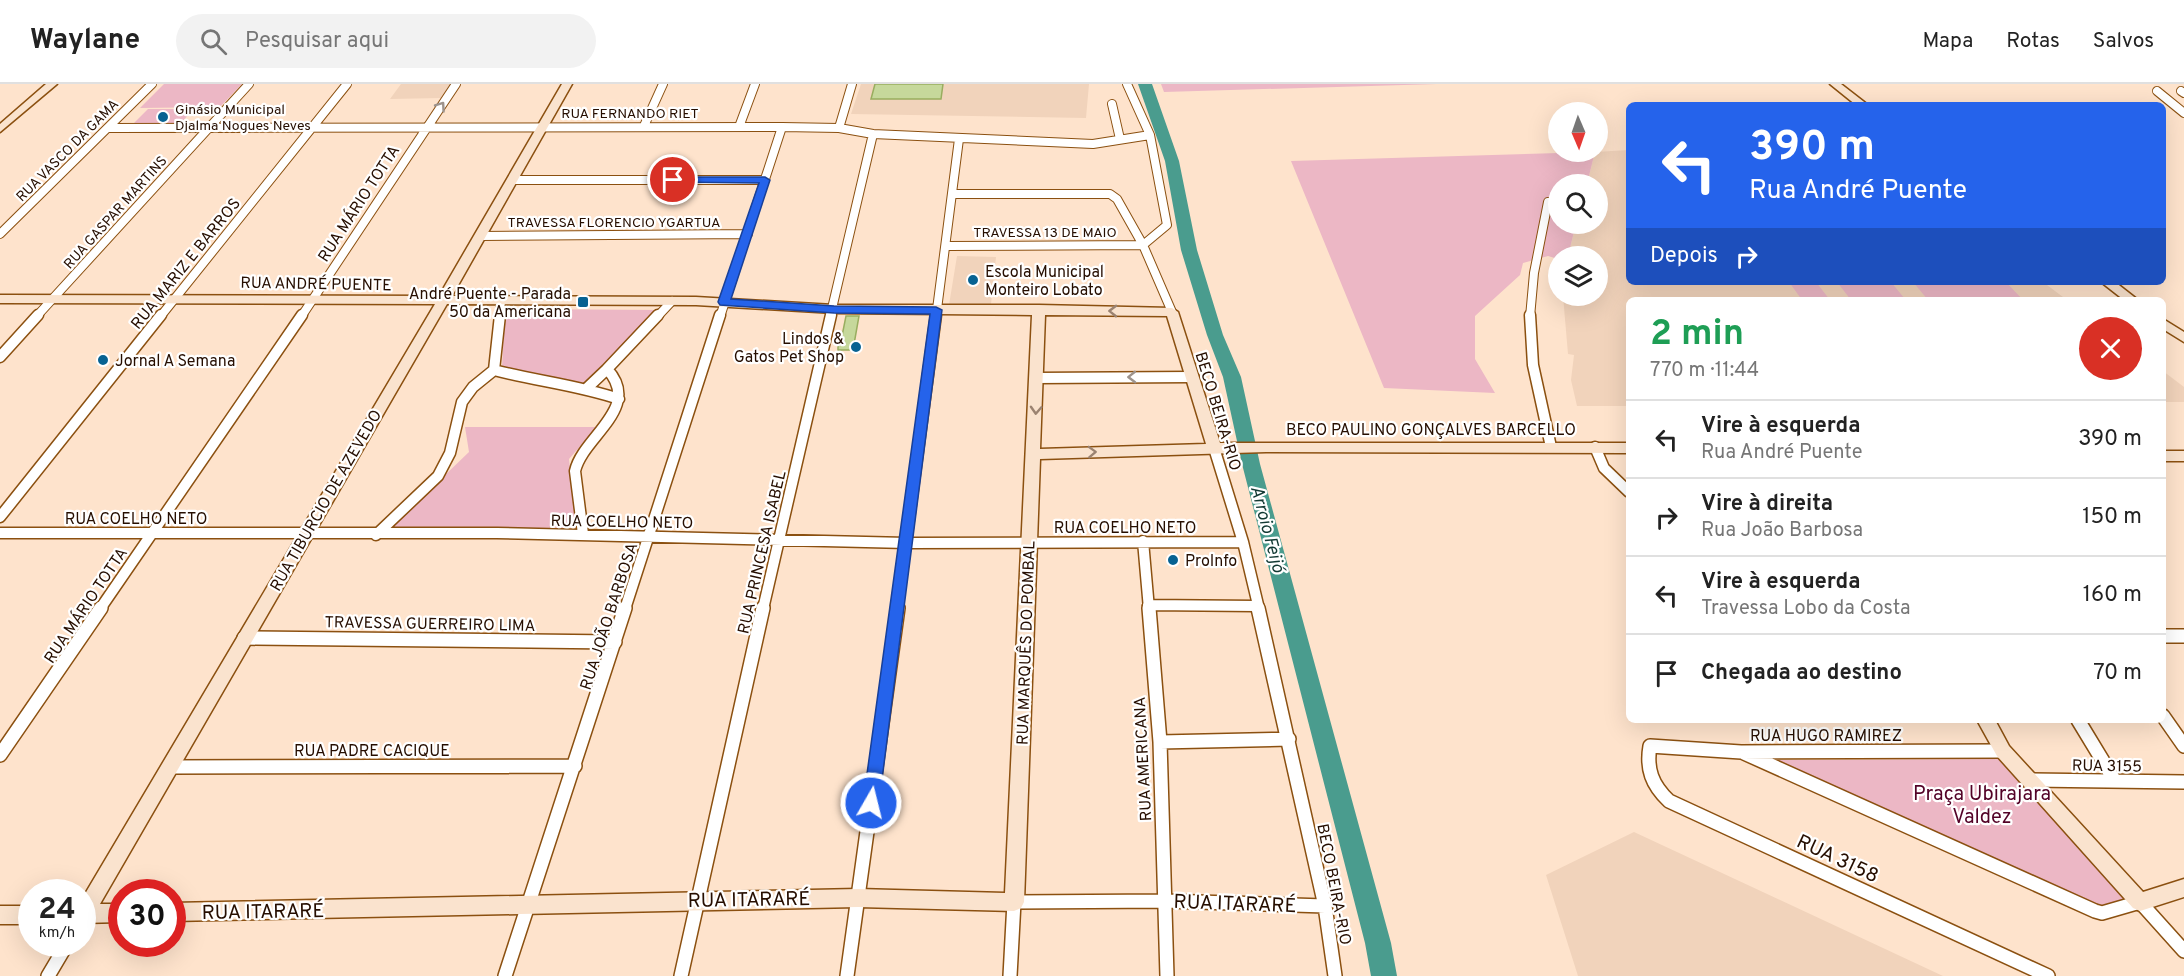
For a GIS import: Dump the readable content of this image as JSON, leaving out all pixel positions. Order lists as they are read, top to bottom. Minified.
{"streets":{"main road":["RUA ANDRÉ PUENTE","BECO BEIRA-RIO","BECO PAULINO GONÇALVES BARCELLO","RUA TIBURCIO DE AZEVEDO","RUA MARQUÊS DO POMBAL","RUA ITARARÉ"],"street":["RUA FERNANDO RIET","RUA VASCO DA GAMA","RUA MÁRIO TOTTA","RUA GASPAR MARTINS","TRAVESSA FLORENCIO YGARTUA","TRAVESSA 13 DE MAIO","RUA MARIZ E BARROS","RUA COELHO NETO","RUA PRINCESA ISABEL","RUA JOÃO BARBOSA","TRAVESSA GUERREIRO LIMA","RUA HUGO RAMIREZ","RUA PADRE CACIQUE","RUA AMERICANA","RUA 3155","RUA 3158"]},"crossings":[["RUA FERNANDO RIET","RUA VASCO DA GAMA"],["RUA FERNANDO RIET","RUA MÁRIO TOTTA"],["RUA FERNANDO RIET","RUA GASPAR MARTINS"],["RUA FERNANDO RIET","RUA MARIZ E BARROS"],["RUA FERNANDO RIET","RUA TIBURCIO DE AZEVEDO"],["RUA FERNANDO RIET","RUA PRINCESA ISABEL"],["RUA FERNANDO RIET","RUA JOÃO BARBOSA"],["RUA MÁRIO TOTTA","RUA ANDRÉ PUENTE"],["RUA MÁRIO TOTTA","RUA COELHO NETO"],["RUA GASPAR MARTINS","RUA ANDRÉ PUENTE"],["TRAVESSA FLORENCIO YGARTUA","RUA TIBURCIO DE AZEVEDO"],["TRAVESSA FLORENCIO YGARTUA","RUA JOÃO BARBOSA"],["TRAVESSA 13 DE MAIO","BECO BEIRA-RIO"],["RUA MARIZ E BARROS","RUA ANDRÉ PUENTE"],["RUA ANDRÉ PUENTE","BECO BEIRA-RIO"],["RUA ANDRÉ PUENTE","RUA TIBURCIO DE AZEVEDO"],["RUA ANDRÉ PUENTE","RUA PRINCESA ISABEL"],["RUA ANDRÉ PUENTE","RUA JOÃO BARBOSA"],["RUA ANDRÉ PUENTE","RUA MARQUÊS DO POMBAL"],["BECO BEIRA-RIO","BECO PAULINO GONÇALVES BARCELLO"],["BECO BEIRA-RIO","RUA COELHO NETO"],["BECO BEIRA-RIO","RUA ITARARÉ"],["BECO PAULINO GONÇALVES BARCELLO","RUA MARQUÊS DO POMBAL"],["RUA TIBURCIO DE AZEVEDO","RUA COELHO NETO"],["RUA TIBURCIO DE AZEVEDO","TRAVESSA GUERREIRO LIMA"],["RUA TIBURCIO DE AZEVEDO","RUA PADRE CACIQUE"],["RUA COELHO NETO","RUA PRINCESA ISABEL"],["RUA COELHO NETO","RUA JOÃO BARBOSA"],["RUA COELHO NETO","RUA MARQUÊS DO POMBAL"],["RUA COELHO NETO","RUA AMERICANA"],["RUA PRINCESA ISABEL","RUA ITARARÉ"],["RUA JOÃO BARBOSA","TRAVESSA GUERREIRO LIMA"],["RUA JOÃO BARBOSA","RUA PADRE CACIQUE"],["RUA JOÃO BARBOSA","RUA ITARARÉ"],["RUA MARQUÊS DO POMBAL","RUA ITARARÉ"],["RUA HUGO RAMIREZ","RUA 3158"],["RUA AMERICANA","RUA ITARARÉ"]],"water":["Arroio Feijó"],"parks":["Praça Ubirajara Valdez"],"places":{"other":["Ginásio Municipal Djalma Nogues Neves","Escola Municipal Monteiro Lobato","Lindos & Gatos Pet Shop","Jornal A Semana","ProInfo"],"transit":["André Puente - Parada 50 da Americana"]},"north":"bottom","page":{"header":"Waylane","search":"Pesquisar aqui","nav":["Mapa","Rotas","Salvos"],"turn":["390 m","Rua André Puente"],"then":"Depois","heading":["2 min","770 m · 11:44"],"list":[{"name":"Vire à esquerda","note":"Rua André Puente","value":"390 m"},{"name":"Vire à direita","note":"Rua João Barbosa","value":"150 m"},{"name":"Vire à esquerda","note":"Travessa Lobo da Costa","value":"160 m"},{"name":"Chegada ao destino","value":"70 m"}],"speed":"24 km/h","limit":"30"}}
